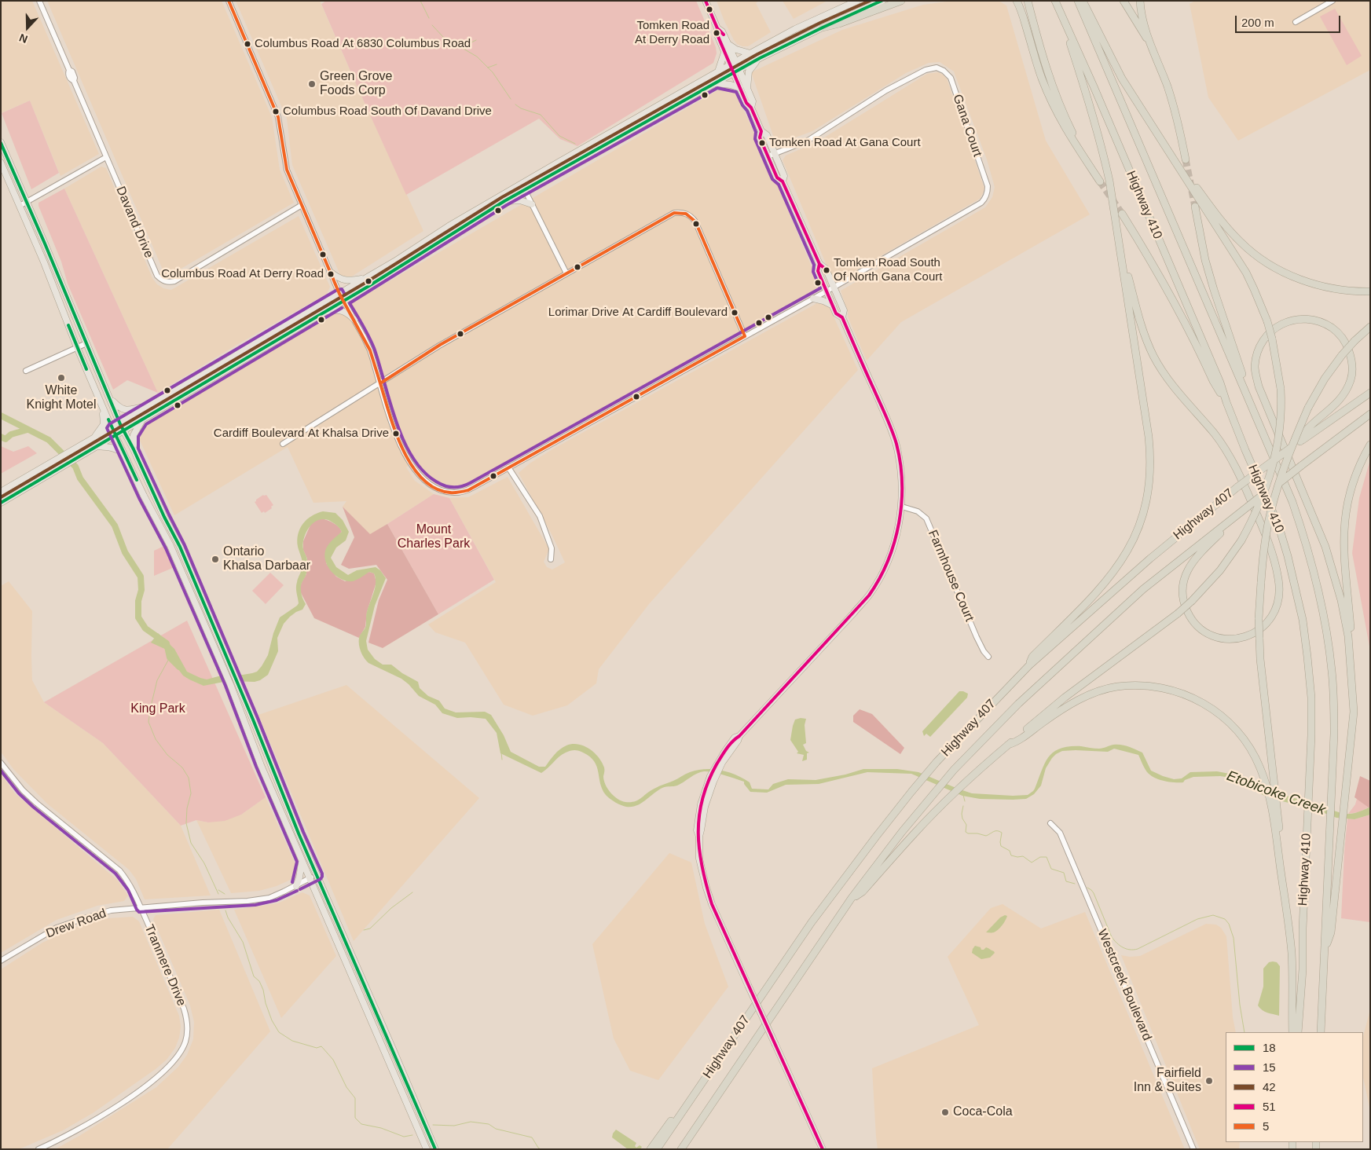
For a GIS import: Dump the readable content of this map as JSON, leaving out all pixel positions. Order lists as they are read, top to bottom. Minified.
{"streets":{"highway":["Highway 410","Highway 407"],"street":["Gana Court","Davand Drive","Farmhouse Court","Drew Road","Tranmere Drive","Westcreek Boulevard"]},"crossings":[["Gana Court","Davand Drive"],["Drew Road","Tranmere Drive"]],"water":["Etobicoke Creek"],"parks":["Mount Charles Park","King Park"],"places":["Tomken Road At Derry Road","Columbus Road At 6830 Columbus Road","Green Grove Foods Corp","Columbus Road South Of Davand Drive","Tomken Road At Gana Court","Tomken Road South Of North Gana Court","Columbus Road At Derry Road","Lorimar Drive At Cardiff Boulevard","White Knight Motel","Cardiff Boulevard At Khalsa Drive","Ontario Khalsa Darbaar","Fairfield Inn & Suites","Coca-Cola"],"lines":["transit line 18","transit line 42","transit line 51","transit line 5","transit line 15"],"legend":["18","15","42","51","5"],"scale_bar":"200 m","north":"bottom"}
